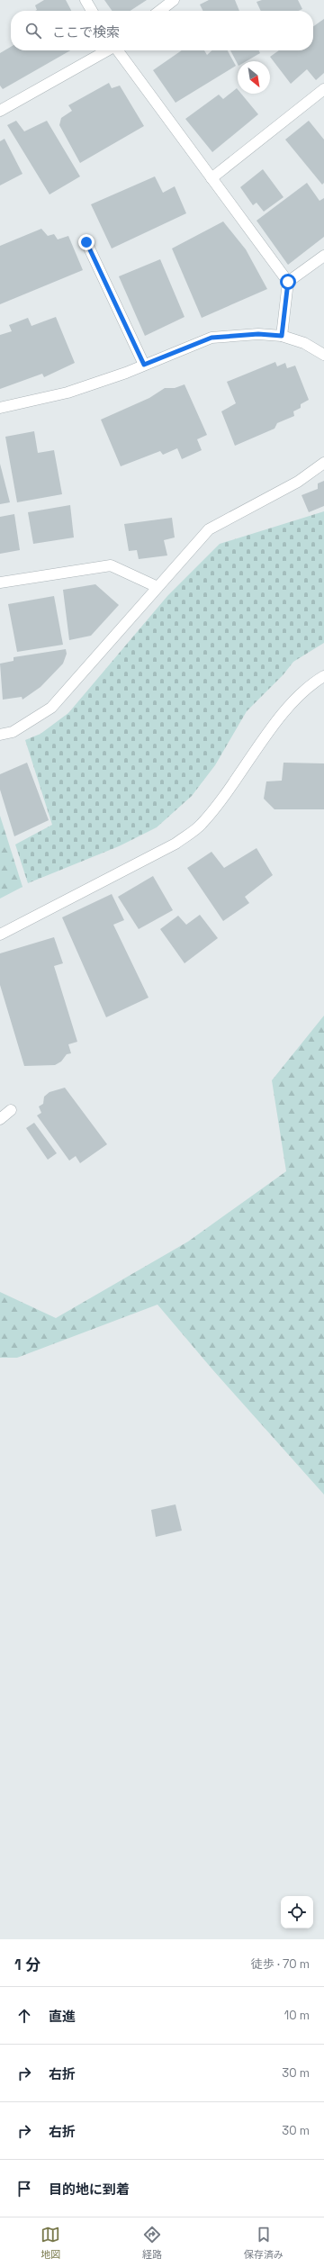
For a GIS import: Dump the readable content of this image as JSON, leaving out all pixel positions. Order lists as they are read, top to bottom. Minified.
{"north":"bottom right","page":{"search":"ここで検索","heading":["1 分","徒歩 · 70 m"],"list":[["直進","10 m"],["右折","30 m"],["右折","30 m"],"目的地に到着"],"nav":["地図","経路","保存済み"]}}
